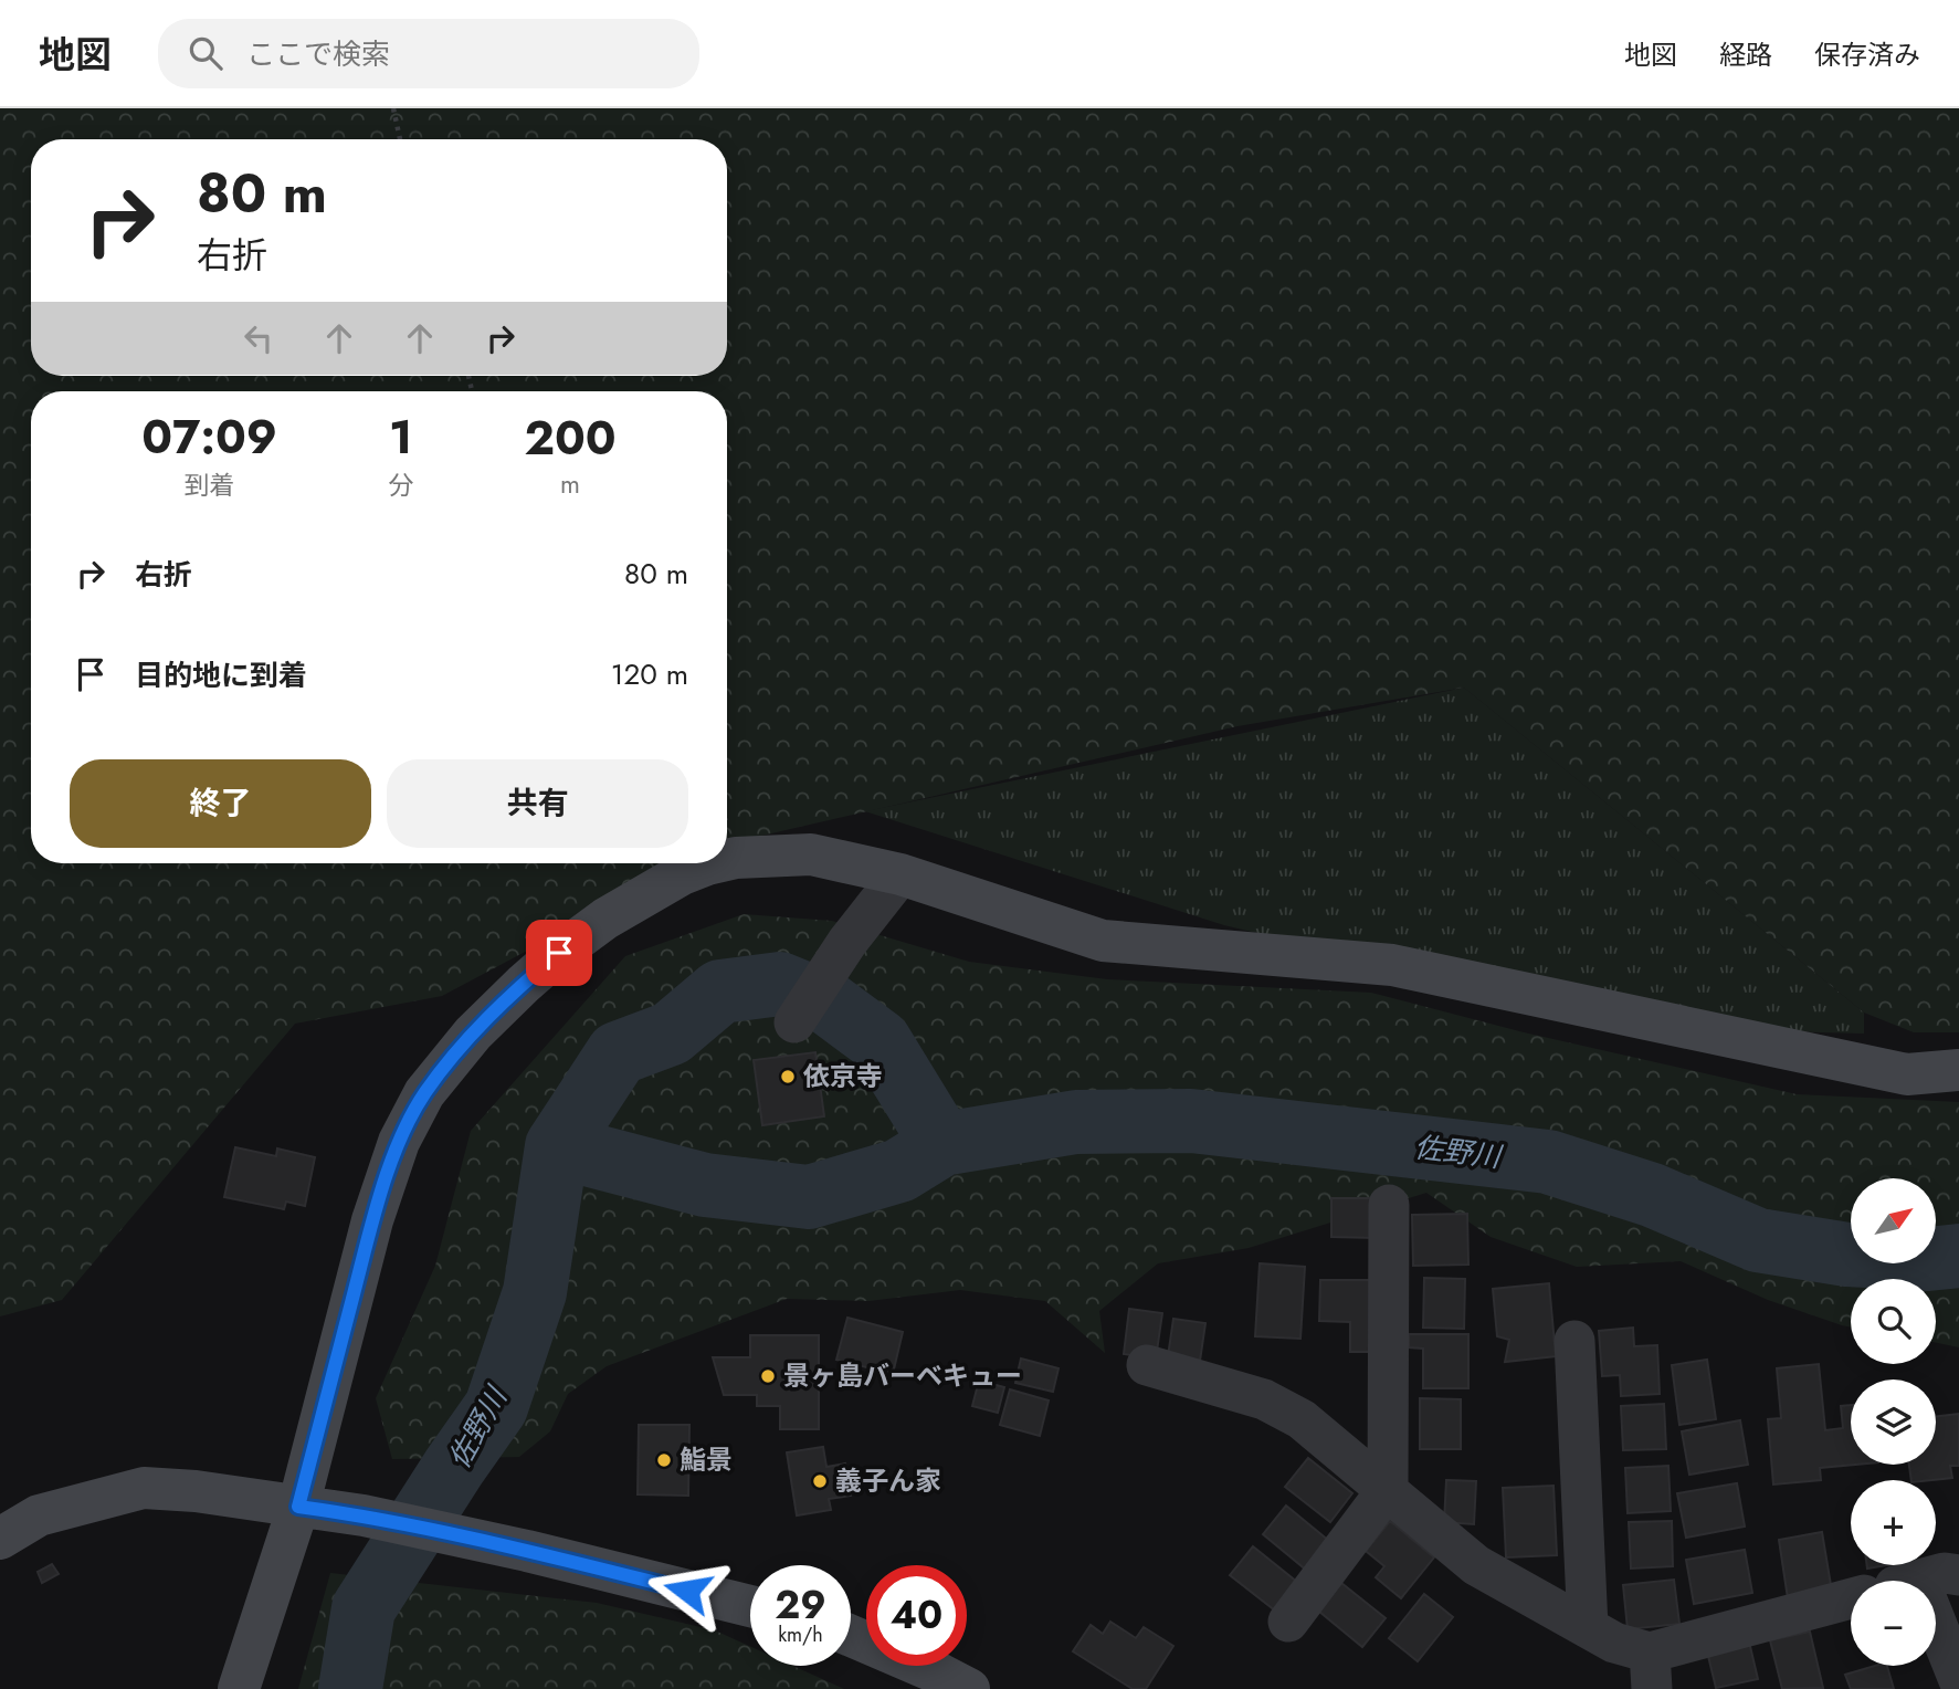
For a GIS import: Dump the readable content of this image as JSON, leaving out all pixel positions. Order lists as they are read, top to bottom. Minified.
{"water":["佐野川"],"places":["依京寺","景ヶ島バーベキュー","鮨景","義子ん家"],"north":"top right","page":{"header":"地図","search":"ここで検索","nav":["地図","経路","保存済み"],"turn":["80 m","右折"],"eta":["07:09","到着","1","分","200","m"],"list":[{"name":"右折","value":"80 m"},{"name":"目的地に到着","value":"120 m"}],"buttons":["終了","共有"],"map_buttons":["+","−"],"speed":"29 km/h","limit":"40"}}
